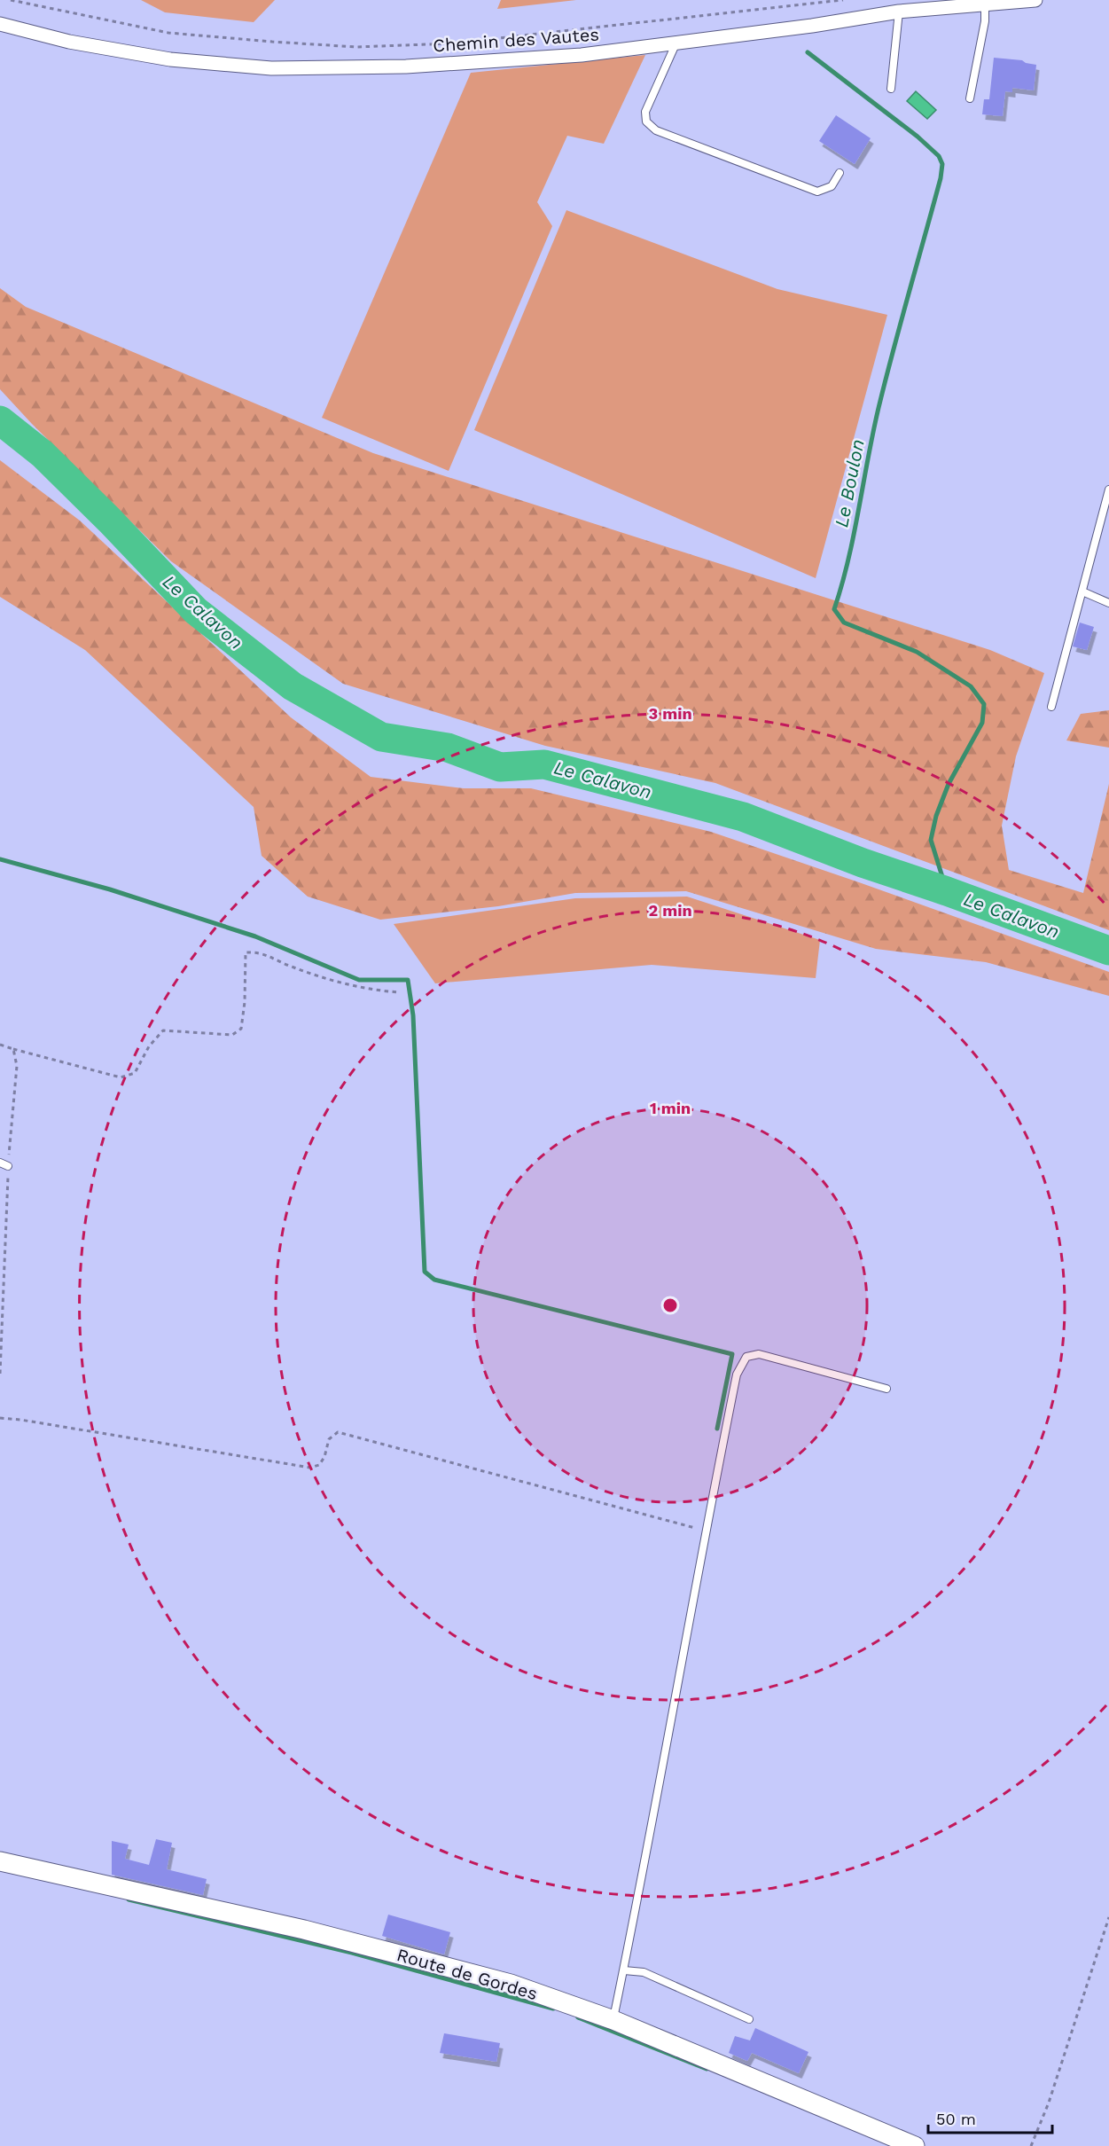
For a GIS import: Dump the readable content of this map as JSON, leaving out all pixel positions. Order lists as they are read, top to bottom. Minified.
{"streets":{"street":["Chemin des Vautes","Route de Gordes"]},"water":["Le Boulon","Le Calavon"],"scale_bar":"50 m","rings":["3 min","2 min","1 min"]}
